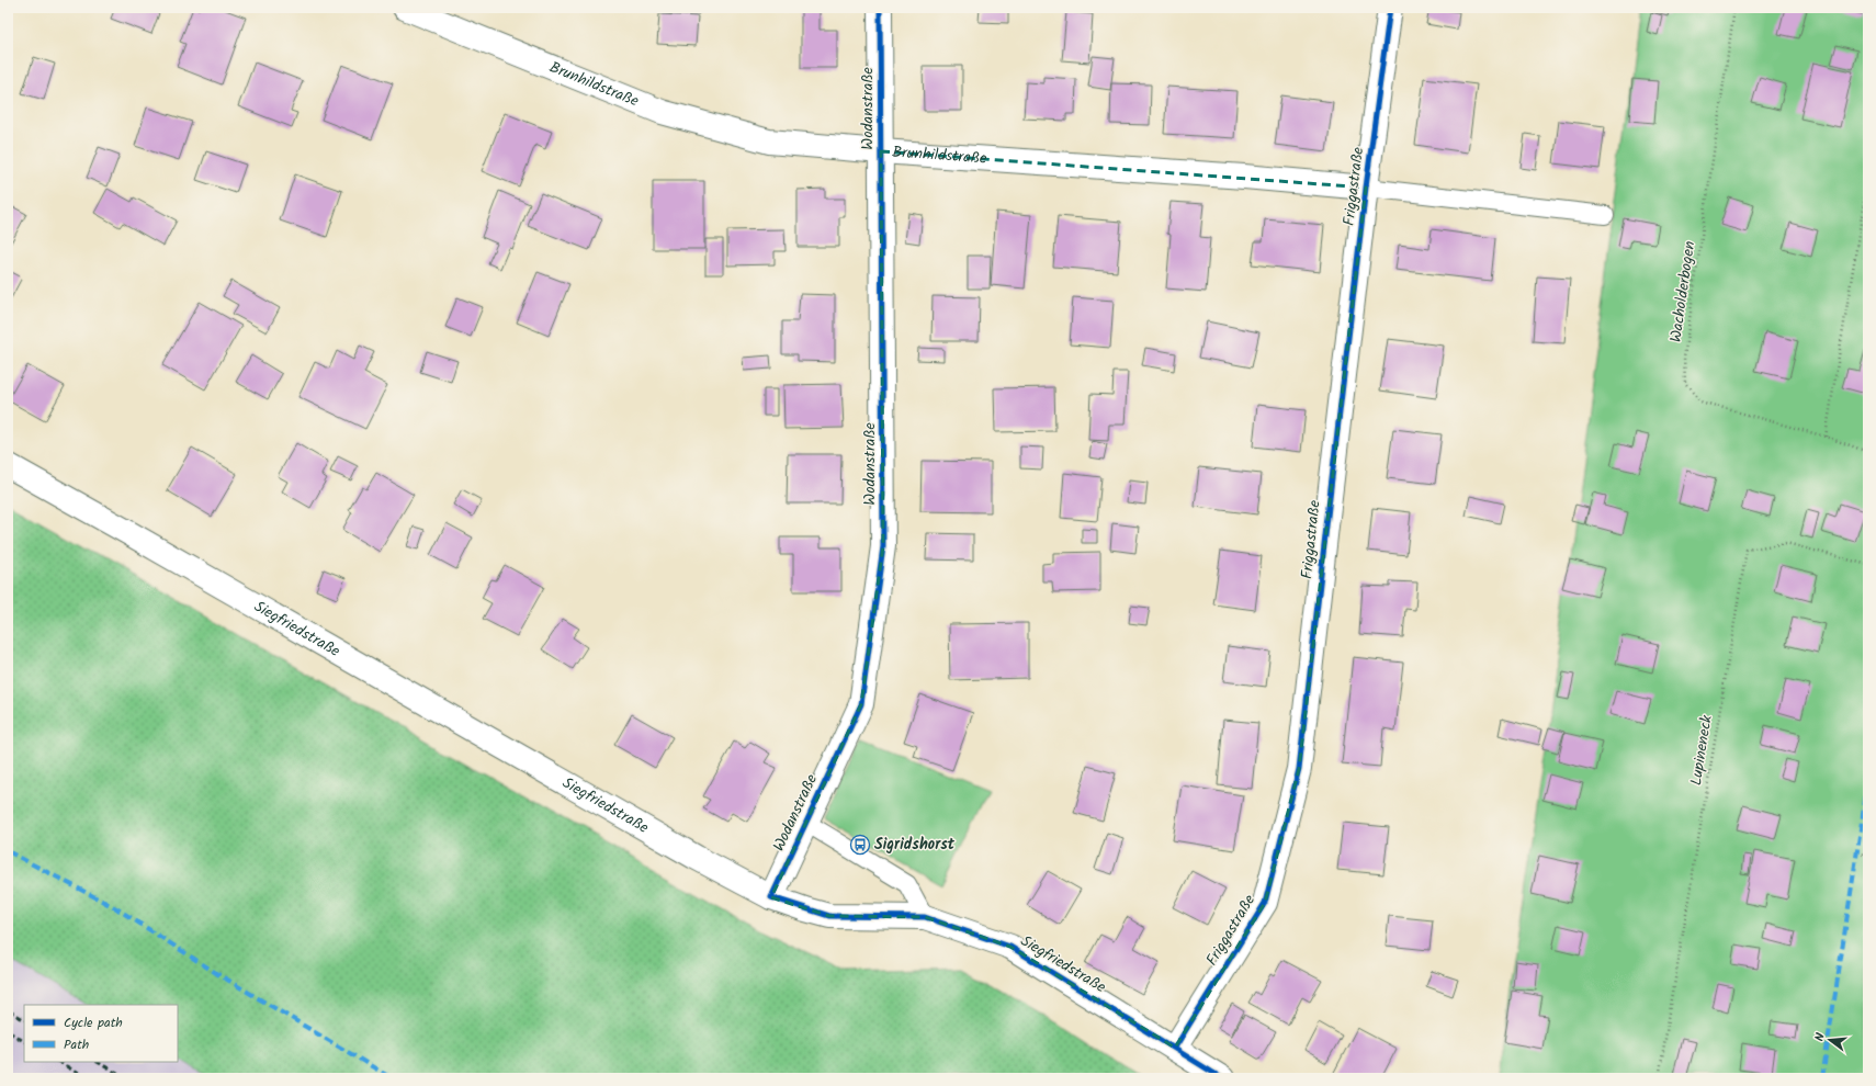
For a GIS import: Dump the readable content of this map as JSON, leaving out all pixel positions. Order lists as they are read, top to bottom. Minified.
{"streets":{"street":["Brunhildstraße","Wodanstraße","Friggastraße","Siegfriedstraße"],"path":["Wacholderbogen","Lupineneck"]},"crossings":[["Brunhildstraße","Wodanstraße"],["Brunhildstraße","Friggastraße"],["Wodanstraße","Siegfriedstraße"],["Friggastraße","Siegfriedstraße"]],"places":{"bus stop":["Sigridshorst"]},"legend":["Cycle path","Path"],"north":"left"}
